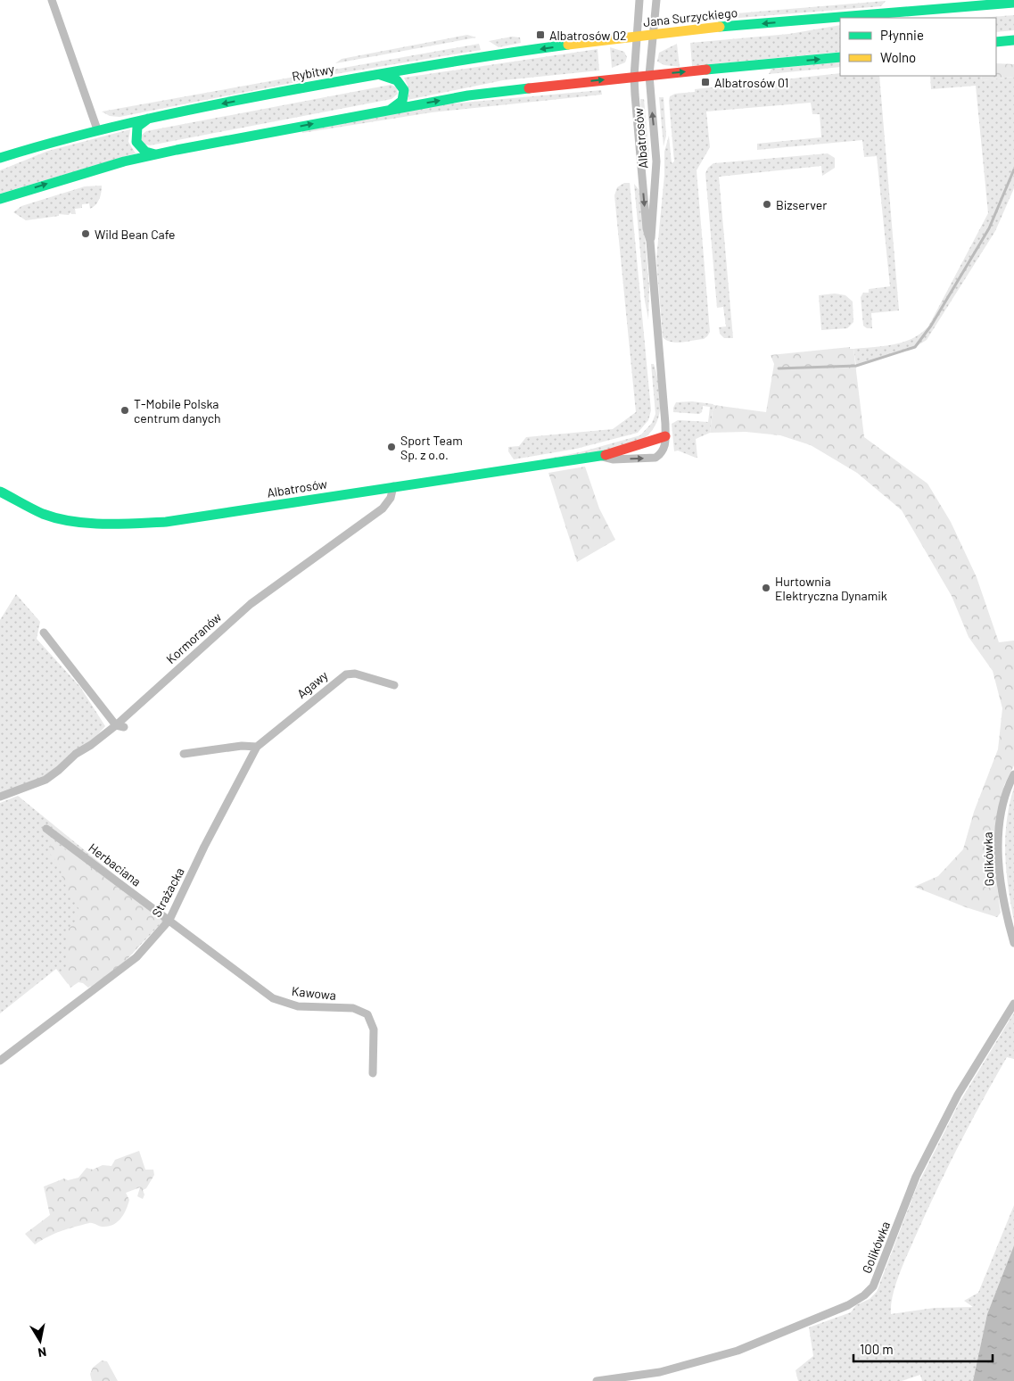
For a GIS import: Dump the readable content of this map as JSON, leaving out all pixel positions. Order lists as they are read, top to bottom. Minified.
{"streets":{"main road":["Jana Surzyckiego","Rybitwy","Albatrosów"],"street":["Kormoranów","Agawy","Golikówka","Herbaciana","Strażacka","Kawowa"]},"crossings":[["Jana Surzyckiego","Rybitwy"],["Jana Surzyckiego","Albatrosów"],["Rybitwy","Albatrosów"],["Albatrosów","Kormoranów"],["Agawy","Strażacka"],["Herbaciana","Strażacka"],["Herbaciana","Kawowa"],["Strażacka","Kawowa"]],"places":{"transit":["Albatrosów 02","Albatrosów 01"],"other":["Bizserver","Wild Bean Cafe","T‑Mobile Polska centrum danych","Sport Team Sp. z o.o.","Hurtownia Elektryczna Dynamik"]},"legend":["Płynnie","Wolno"],"scale_bar":"100 m","north":"bottom"}
